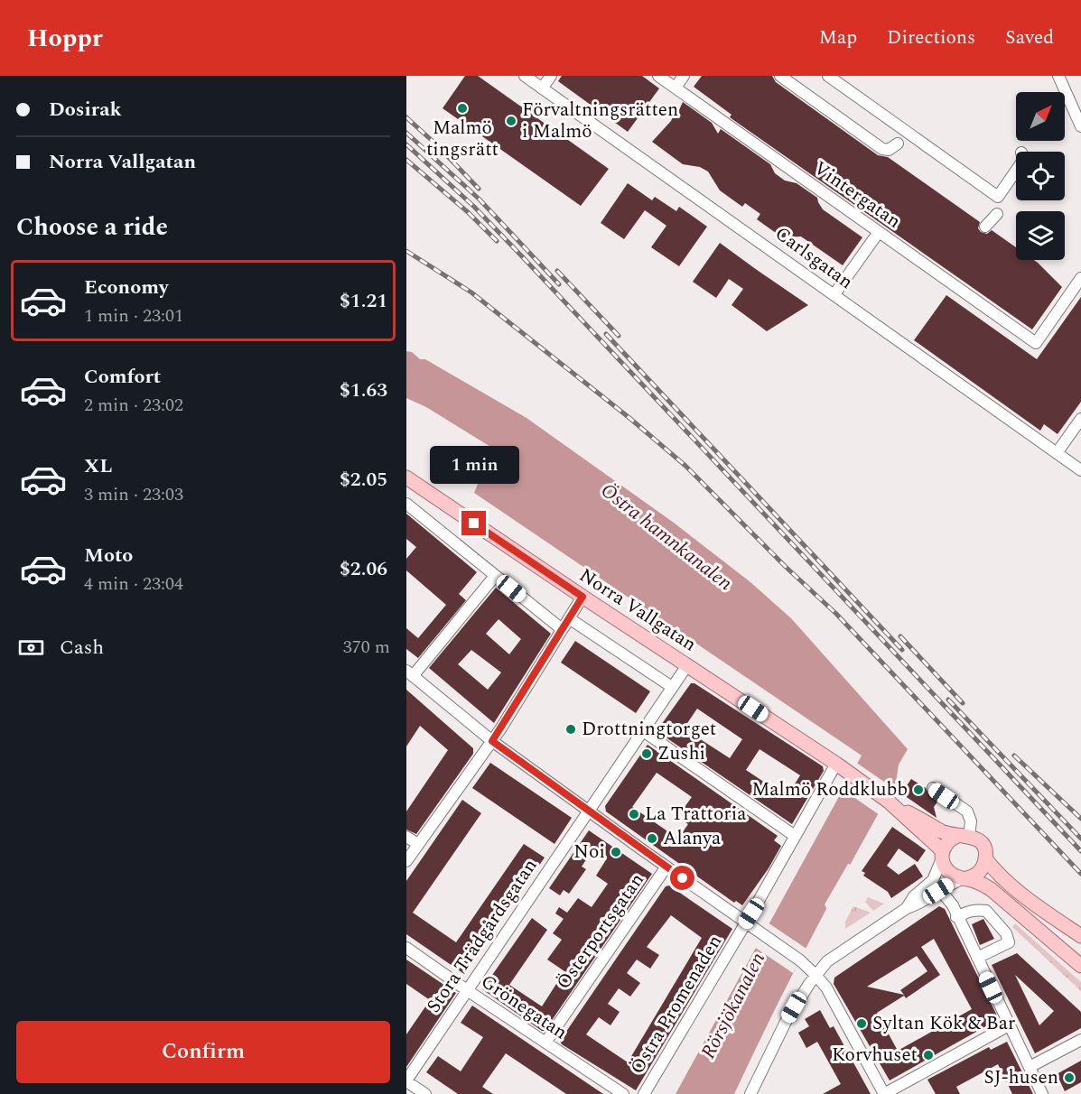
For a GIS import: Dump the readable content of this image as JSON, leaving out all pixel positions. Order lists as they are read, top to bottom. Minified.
{"streets":{"main road":["Norra Vallgatan"],"street":["Vintergatan","Carlsgatan","Österportsgatan","Stora Trädgårdsgatan","Östra Promenaden","Grönegatan"]},"crossings":[["Norra Vallgatan","Östra Promenaden"],["Österportsgatan","Grönegatan"],["Stora Trädgårdsgatan","Grönegatan"]],"water":["Östra hamnkanalen","Rörsjökanalen"],"places":["Malmö tingsrätt","Förvaltningsrätten i Malmö","Drottningtorget","Zushi","Malmö Roddklubb","La Trattoria","Alanya","Noi","Syltan Kök & Bar","Korvhuset","SJ-husen"],"north":"top right","page":{"header":"Hoppr","nav":["Map","Directions","Saved"],"banner":["Dosirak","Norra Vallgatan"],"heading":"Choose a ride","list":[{"name":"Economy","note":"1 min · 23:01","value":"$1.21"},{"name":"Comfort","note":"2 min · 23:02","value":"$1.63"},{"name":"XL","note":"3 min · 23:03","value":"$2.05"},{"name":"Moto","note":"4 min · 23:04","value":"$2.06"}],"bubble":"1 min","pay":["Cash","370 m"],"buttons":"Confirm"}}
